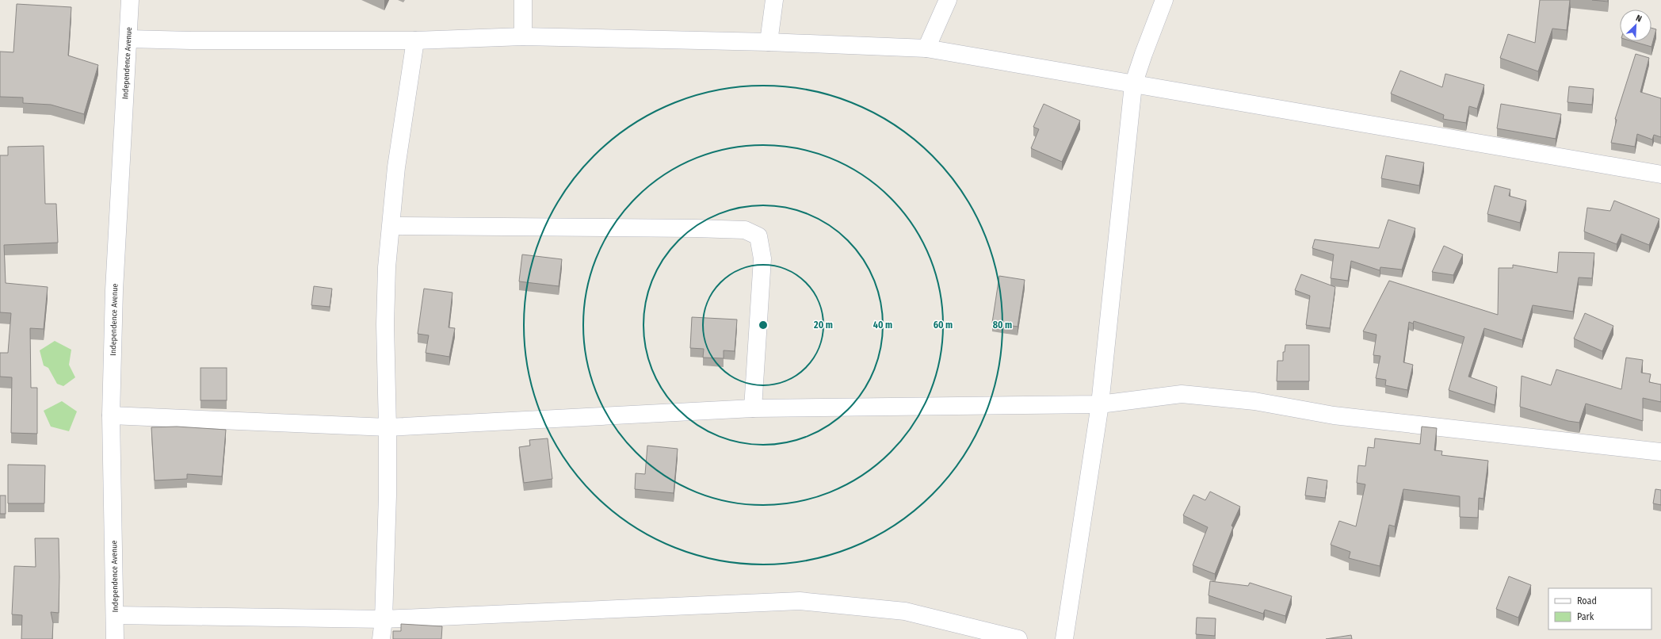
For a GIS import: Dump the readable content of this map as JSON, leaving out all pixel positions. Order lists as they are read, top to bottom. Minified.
{"streets":{"street":["Independence Avenue"]},"legend":["Road","Park"],"north":"top right","rings":["20 m","40 m","60 m","80 m"]}
